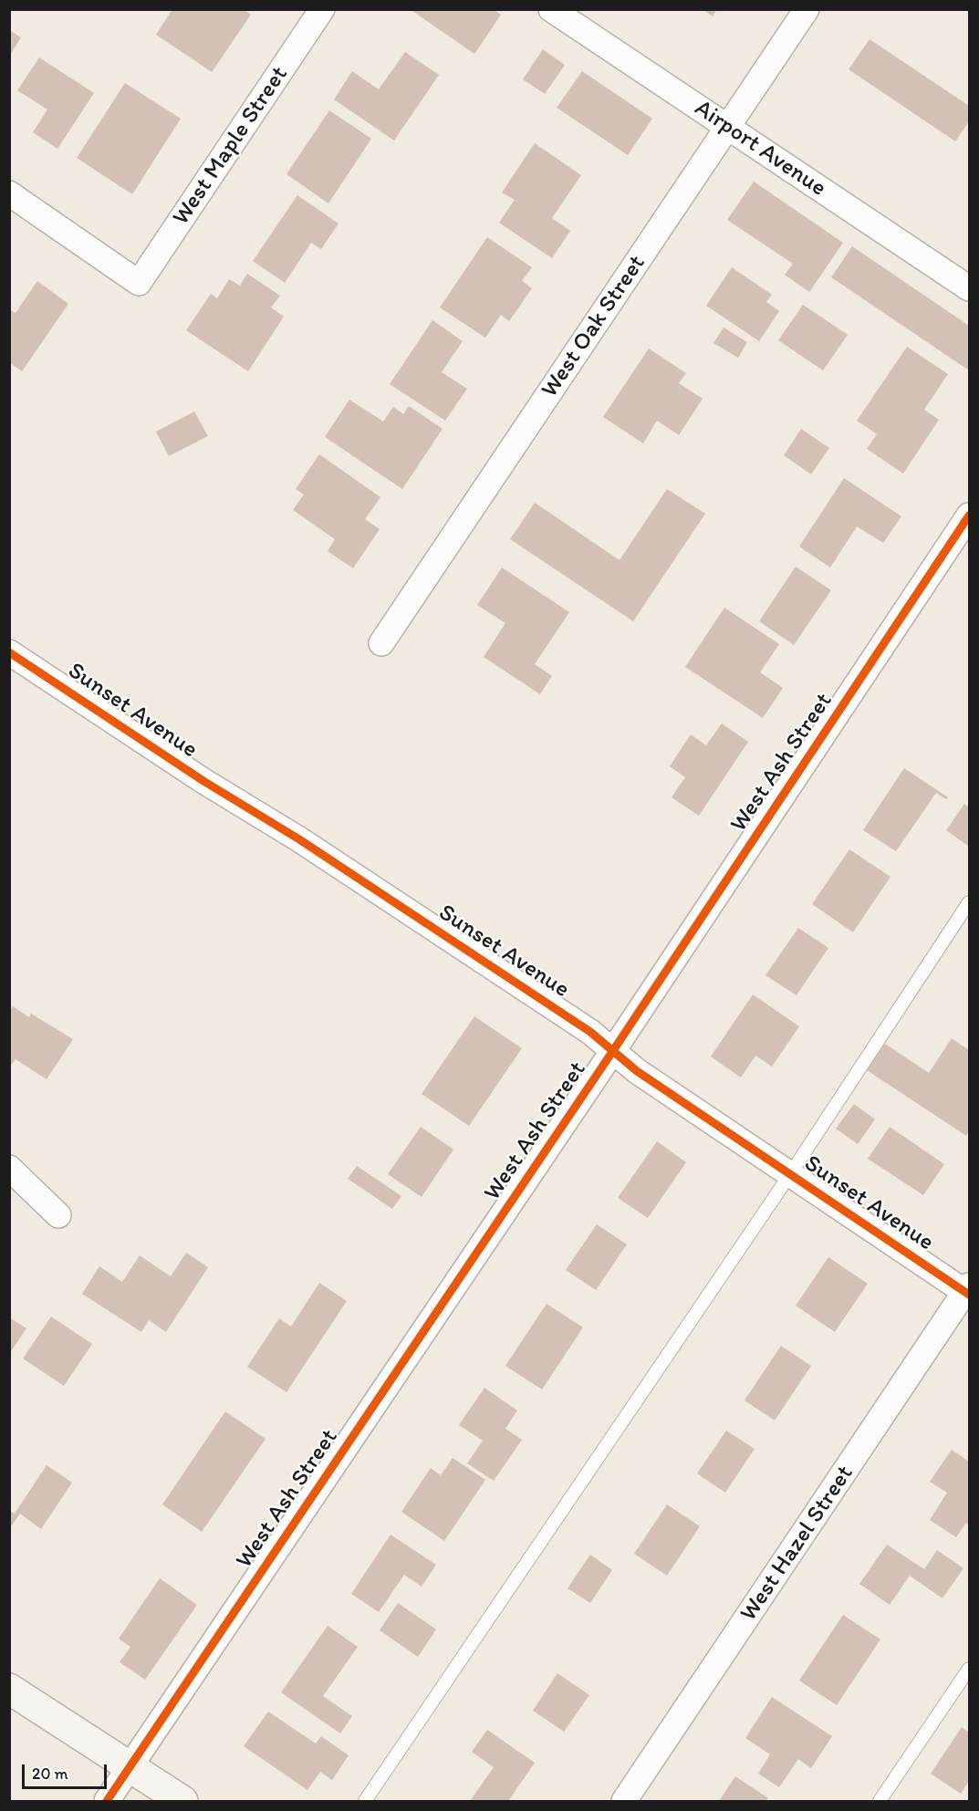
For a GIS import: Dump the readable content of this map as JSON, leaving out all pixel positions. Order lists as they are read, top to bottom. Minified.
{"streets":{"street":["West Maple Street","Airport Avenue","West Oak Street","Sunset Avenue","West Ash Street","West Hazel Street"]},"crossings":[["Airport Avenue","West Oak Street"],["Sunset Avenue","West Ash Street"],["Sunset Avenue","West Hazel Street"]],"scale_bar":"20 m"}
